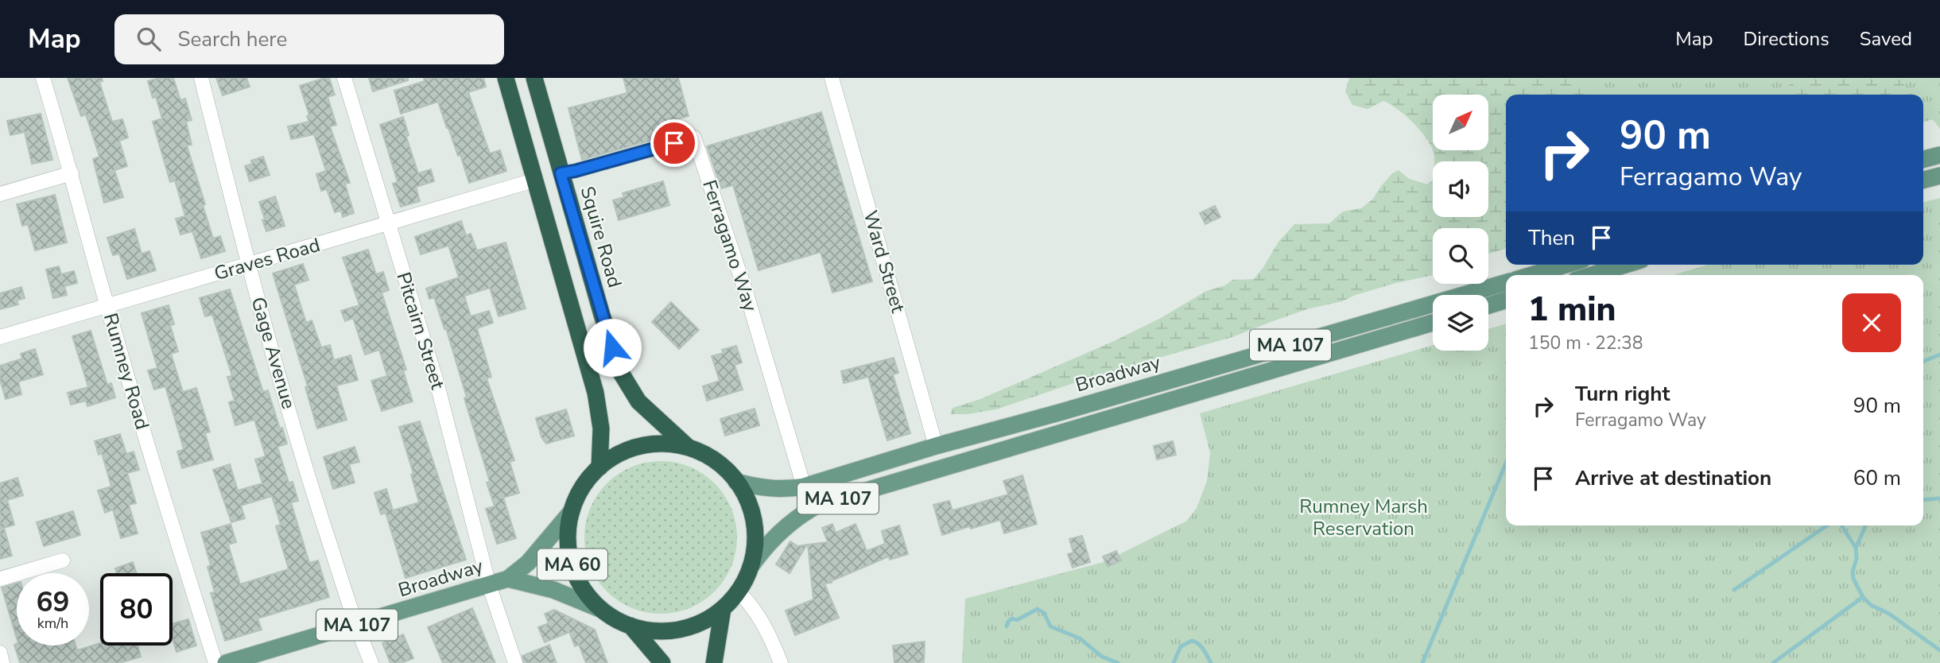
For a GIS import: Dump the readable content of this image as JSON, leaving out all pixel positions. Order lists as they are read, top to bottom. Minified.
{"streets":{"highway":["Squire Road","MA 60"],"main road":["MA 107","Broadway"],"street":["Ferragamo Way","Graves Road","Ward Street","Pitcairn Street","Gage Avenue","Rumney Road"]},"crossings":[["Squire Road","Ferragamo Way"],["Squire Road","Broadway"],["Squire Road","MA 60"],["Ferragamo Way","Broadway"],["Graves Road","Pitcairn Street"],["Graves Road","Gage Avenue"],["Graves Road","Rumney Road"],["Ward Street","Broadway"],["Pitcairn Street","Broadway"],["Gage Avenue","Broadway"],["Broadway","MA 60"]],"parks":["Rumney Marsh Reservation"],"north":"top right","page":{"header":"Map","search":"Search here","nav":["Map","Directions","Saved"],"turn":["90 m","Ferragamo Way"],"then":"Then","heading":["1 min","150 m · 22:38"],"list":[{"name":"Turn right","note":"Ferragamo Way","value":"90 m"},{"name":"Arrive at destination","value":"60 m"}],"speed":"69 km/h","limit":"80"}}
